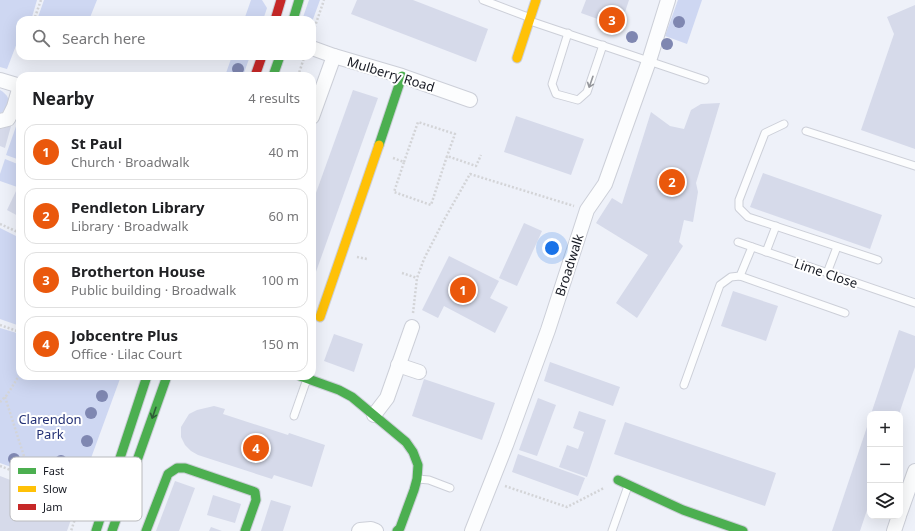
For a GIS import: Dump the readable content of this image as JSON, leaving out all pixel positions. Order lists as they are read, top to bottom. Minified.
{"streets":{"street":["Mulberry Road","Broadwalk"],"lane":["Lime Close"]},"parks":["Clarendon Park"],"legend":["Fast","Slow","Jam"],"page":{"pins":["3","2","1","4"],"search":"Search here","heading":["Nearby","4 results"],"list":[{"mark":"1","name":"St Paul","note":"Church · Broadwalk","value":"40 m"},{"mark":"2","name":"Pendleton Library","note":"Library · Broadwalk","value":"60 m"},{"mark":"3","name":"Brotherton House","note":"Public building · Broadwalk","value":"100 m"},{"mark":"4","name":"Jobcentre Plus","note":"Office · Lilac Court","value":"150 m"}],"map_buttons":["+","−"]}}
